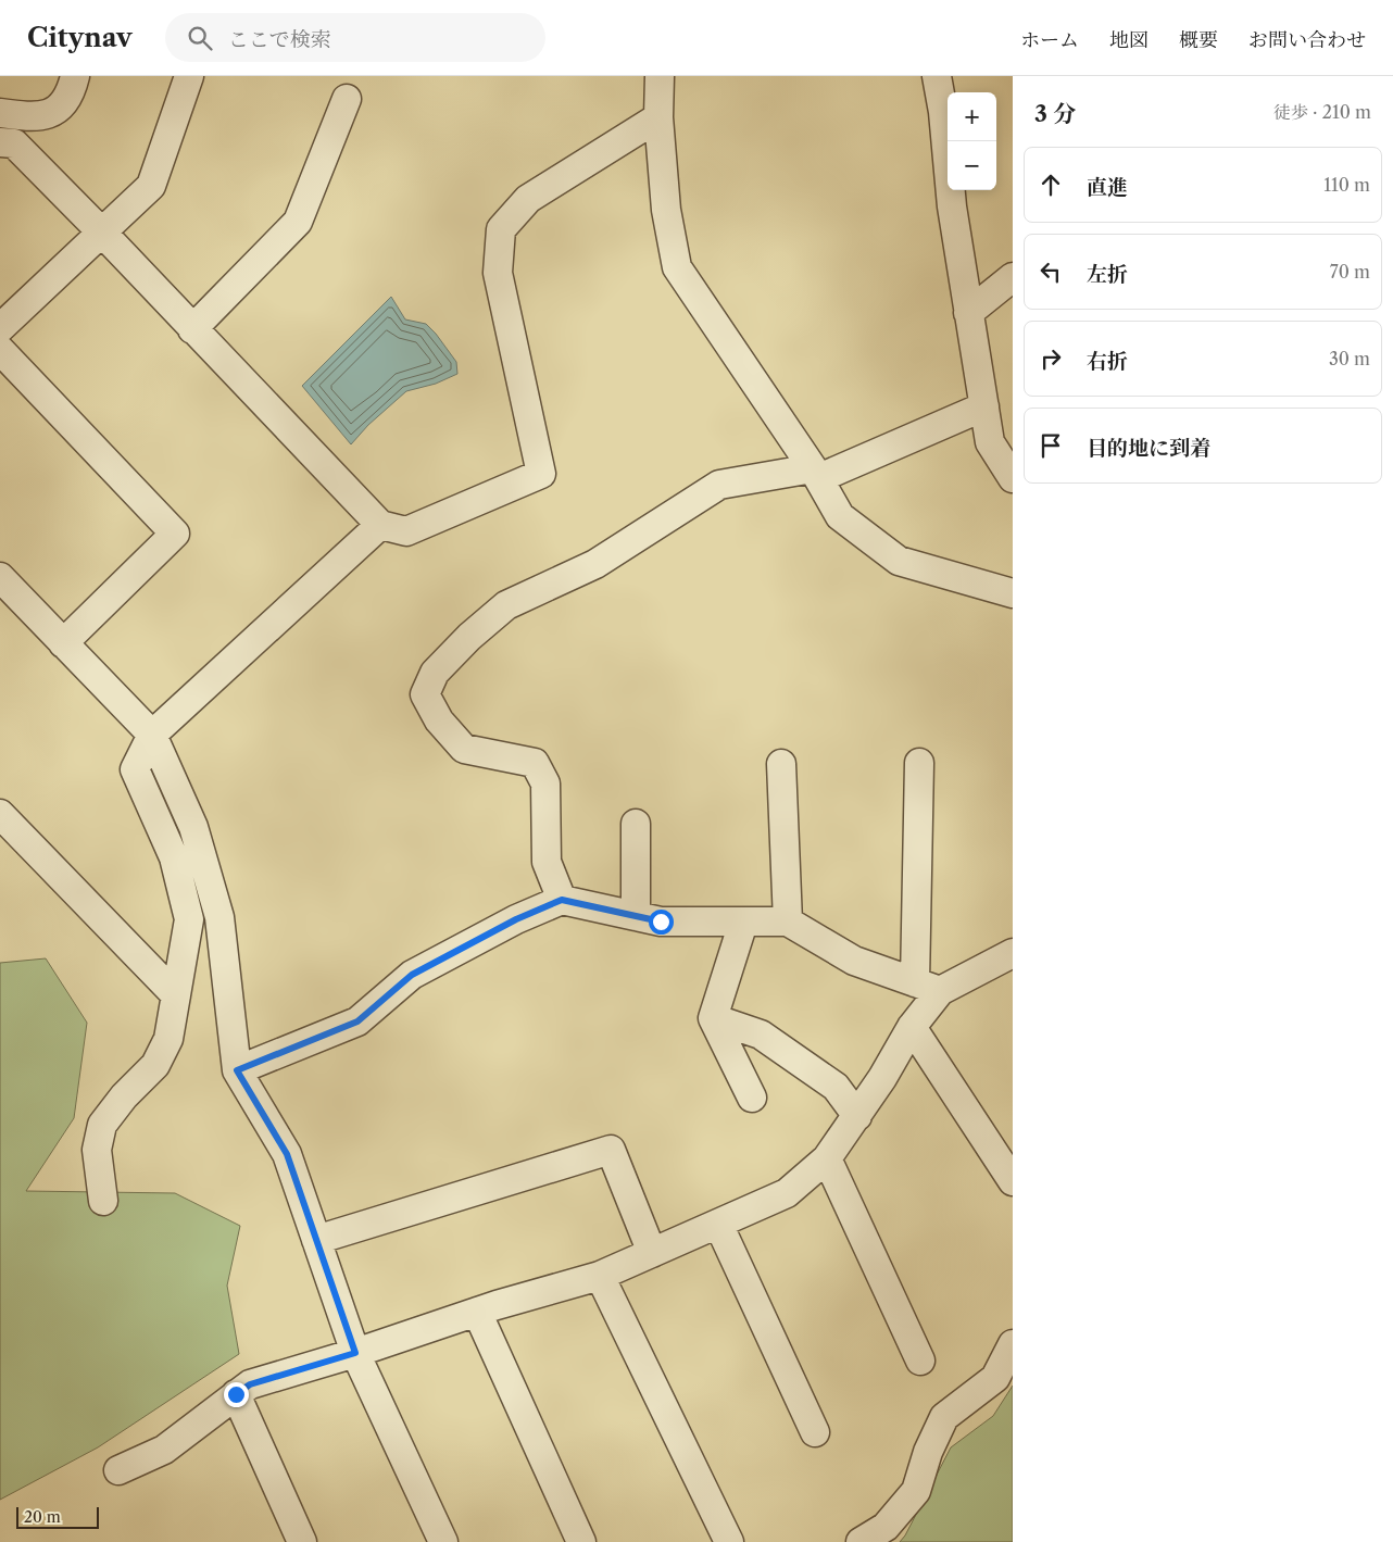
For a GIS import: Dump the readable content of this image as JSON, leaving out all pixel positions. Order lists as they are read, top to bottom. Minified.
{"scale_bar":"20 m","page":{"header":"Citynav","search":"ここで検索","nav":["ホーム","地図","概要","お問い合わせ"],"heading":["3 分","徒歩 · 210 m"],"map_buttons":["+","−"],"list":[["直進","110 m"],["左折","70 m"],["右折","30 m"],"目的地に到着"],"scale":"20 m"}}
